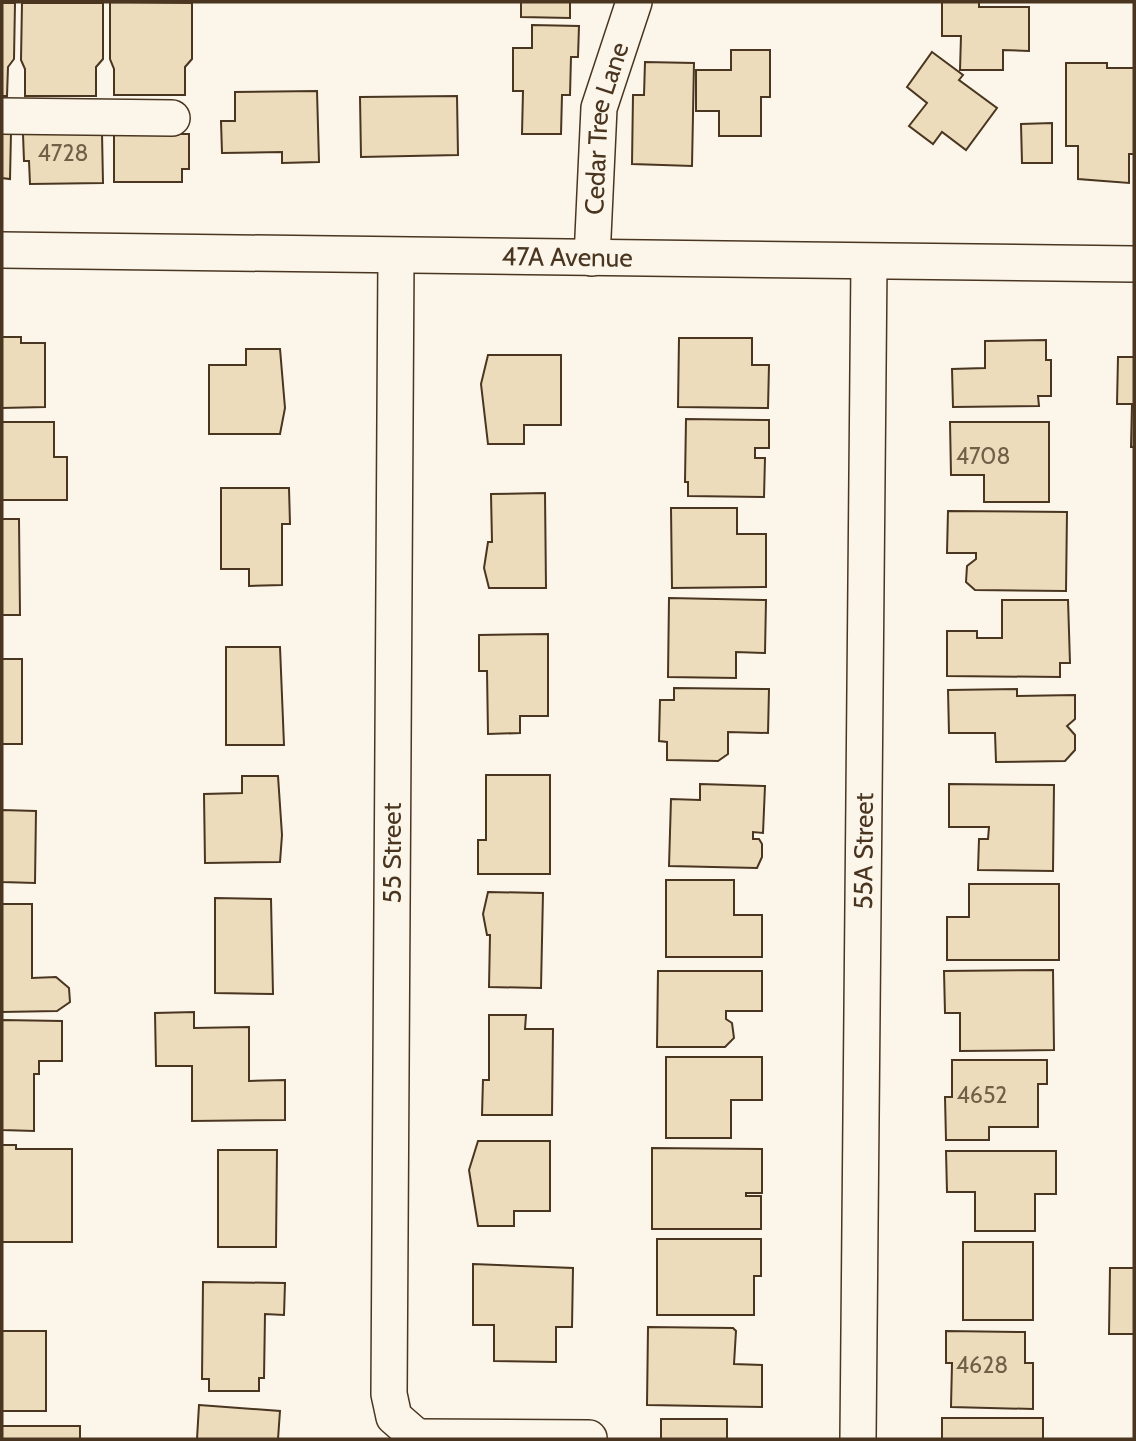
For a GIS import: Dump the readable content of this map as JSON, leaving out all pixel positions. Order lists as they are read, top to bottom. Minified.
{"streets":{"street":["Cedar Tree Lane","47A Avenue","55A Street","55 Street"]},"crossings":[["Cedar Tree Lane","47A Avenue"],["47A Avenue","55A Street"],["47A Avenue","55 Street"]],"house_numbers":["4728","4708","4652","4628"]}
